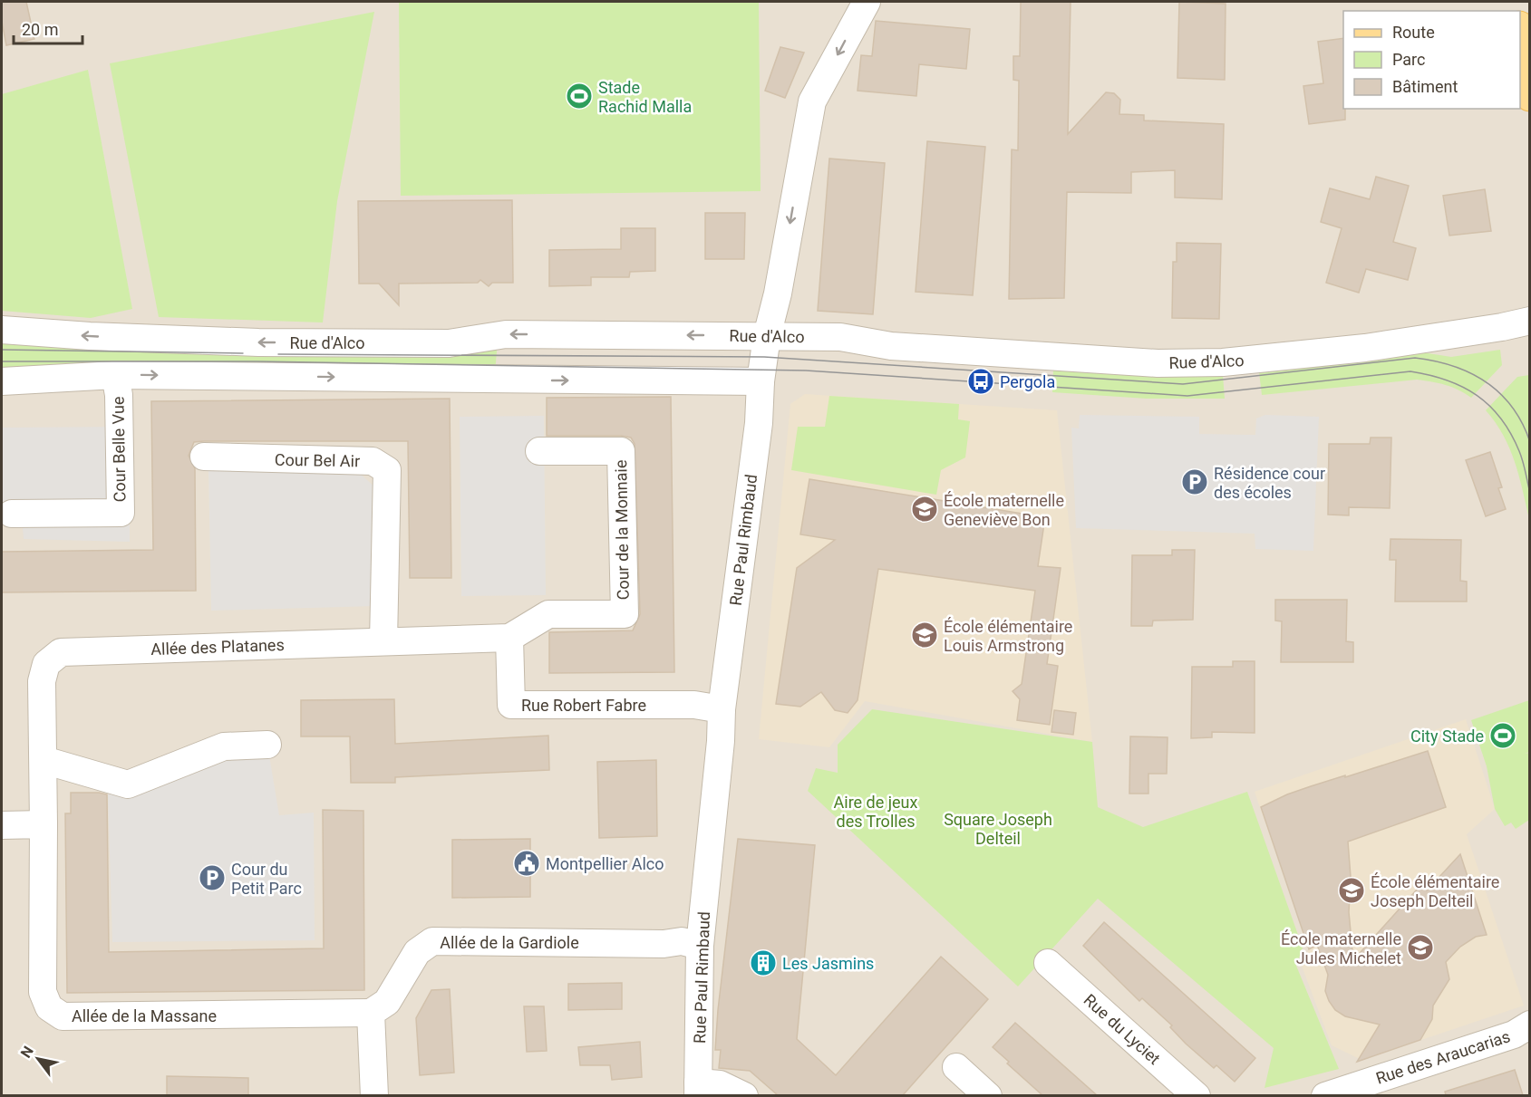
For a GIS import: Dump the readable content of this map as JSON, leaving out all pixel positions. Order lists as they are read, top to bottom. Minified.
{"streets":{"street":["Rue d'Alco","Cour Belle Vue","Cour Bel Air","Cour de la Monnaie","Rue Paul Rimbaud","Allée des Platanes","Rue Robert Fabre","Allée de la Gardiole","Allée de la Massane","Rue du Lyciet","Rue des Araucarias"]},"crossings":[["Rue d'Alco","Cour Belle Vue"],["Rue d'Alco","Rue Paul Rimbaud"],["Cour Bel Air","Allée des Platanes"],["Cour de la Monnaie","Allée des Platanes"],["Rue Paul Rimbaud","Rue Robert Fabre"],["Rue Paul Rimbaud","Allée de la Gardiole"],["Allée des Platanes","Rue Robert Fabre"],["Allée des Platanes","Allée de la Massane"],["Allée de la Gardiole","Allée de la Massane"]],"parks":["Aire de jeux des Trolles","Square Joseph Delteil"],"places":{"sports":["Stade Rachid Malla","City Stade"],"bus stop":["Pergola"],"parking":["Résidence cour des écoles","Cour du Petit Parc"],"school or university":["École maternelle Geneviève Bon","École élémentaire Louis Armstrong","École élémentaire Joseph Delteil","École maternelle Jules Michelet"],"public building":["Montpellier Alco"],"building":["Les Jasmins"]},"legend":["Route","Parc","Bâtiment"],"scale_bar":"20 m","north":"top left"}
